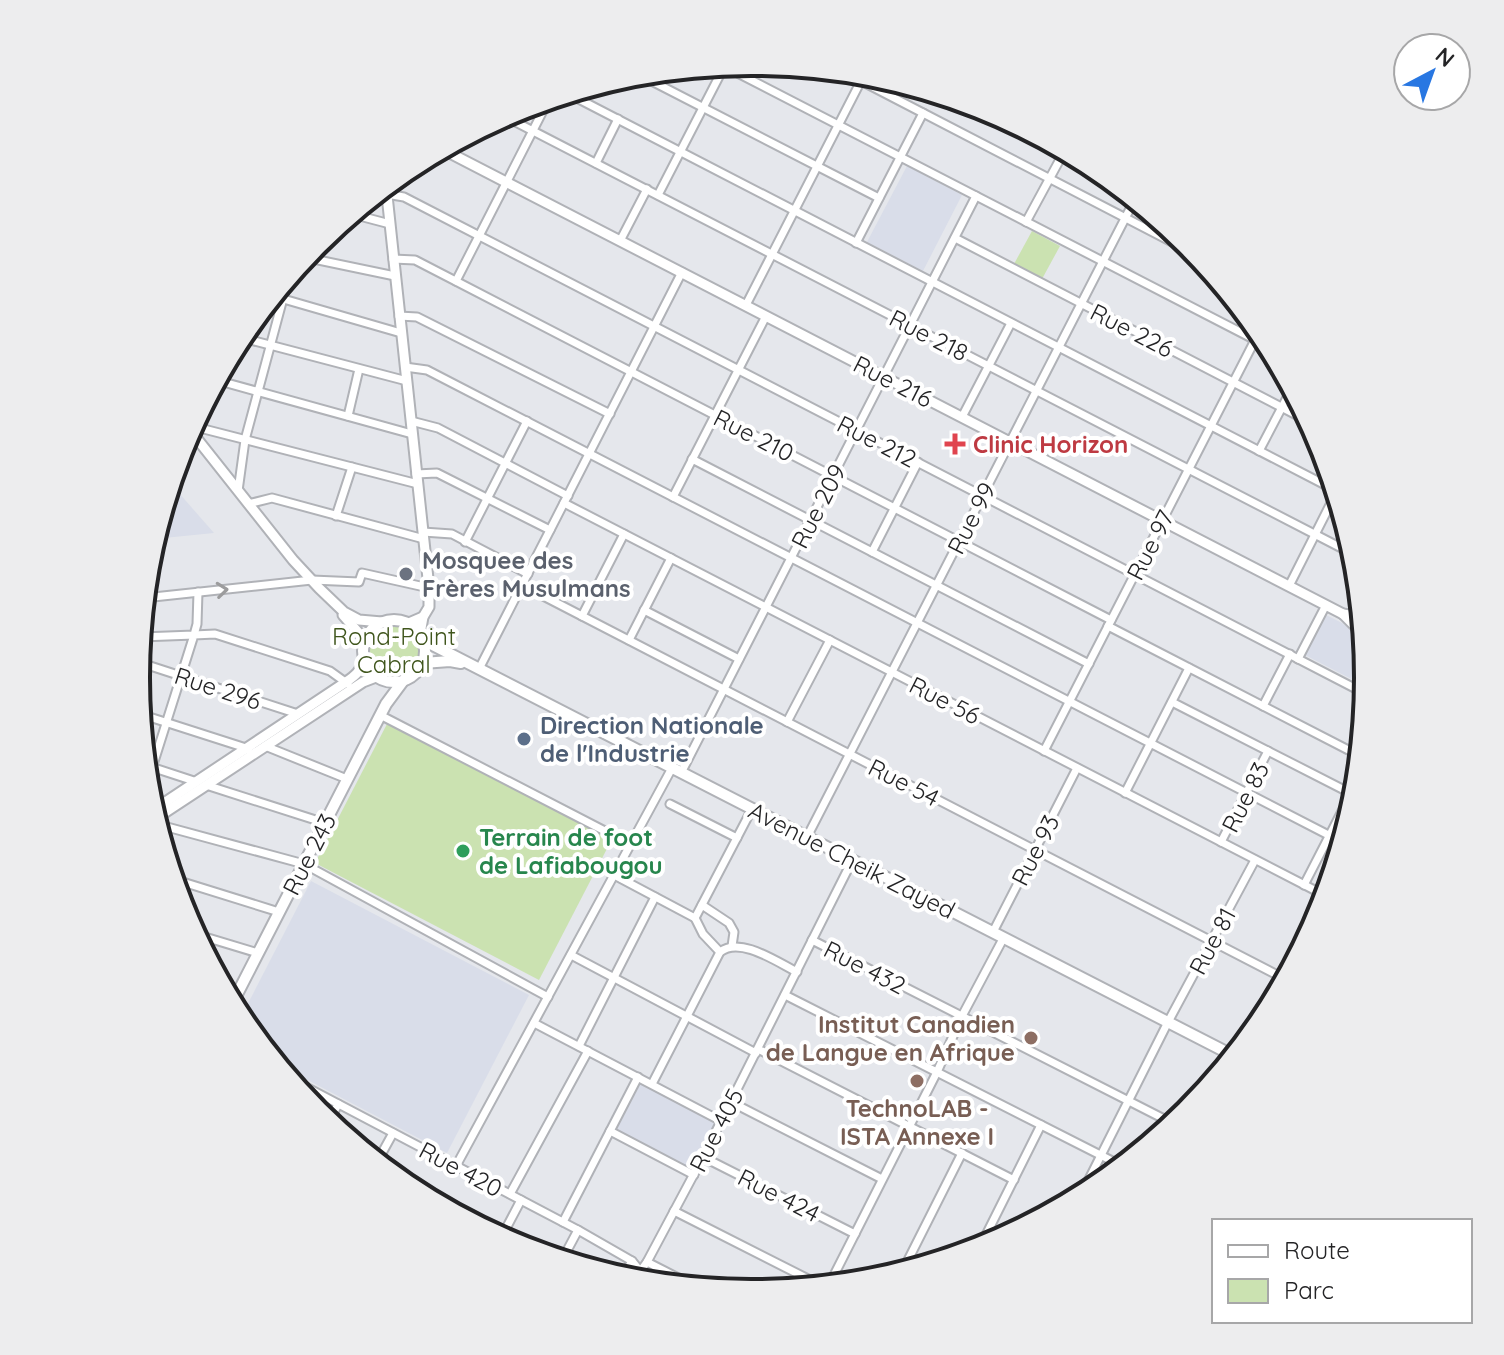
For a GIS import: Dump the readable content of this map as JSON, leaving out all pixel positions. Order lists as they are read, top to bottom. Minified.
{"streets":{"main road":["Rue 243","Avenue Cheik Zayed"],"street":["Rue 226","Rue 218","Rue 216","Rue 210","Rue 212","Rue 209","Rue 99","Rue 97","Rue 296","Rue 56","Rue 54","Rue 83","Rue 93","Rue 81","Rue 432","Rue 405","Rue 420","Rue 424"]},"crossings":[["Rue 226","Rue 209"],["Rue 226","Rue 99"],["Rue 226","Rue 97"],["Rue 218","Rue 209"],["Rue 218","Rue 99"],["Rue 218","Rue 97"],["Rue 216","Rue 209"],["Rue 216","Rue 99"],["Rue 216","Rue 97"],["Rue 210","Rue 209"],["Rue 210","Rue 99"],["Rue 210","Rue 97"],["Rue 212","Rue 209"],["Rue 212","Rue 99"],["Rue 212","Rue 97"],["Rue 209","Rue 56"],["Rue 209","Rue 54"],["Rue 209","Avenue Cheik Zayed"],["Rue 209","Rue 420"],["Rue 99","Rue 56"],["Rue 99","Rue 54"],["Rue 99","Avenue Cheik Zayed"],["Rue 97","Rue 56"],["Rue 56","Rue 83"],["Rue 56","Rue 93"],["Rue 56","Rue 81"],["Rue 54","Rue 93"],["Rue 54","Rue 81"],["Rue 93","Avenue Cheik Zayed"],["Rue 243","Avenue Cheik Zayed"],["Avenue Cheik Zayed","Rue 81"],["Avenue Cheik Zayed","Rue 405"],["Rue 81","Rue 432"],["Rue 432","Rue 405"],["Rue 405","Rue 424"]],"parks":["Rond-Point Cabral"],"places":{"health":["Clinic Horizon"],"other":["Mosquee des Frères Musulmans","Direction Nationale de l'Industrie","Terrain de foot de Lafiabougou","Institut Canadien de Langue en Afrique","TechnoLAB - ISTA Annexe I"]},"legend":["Route","Parc"],"north":"top right"}
